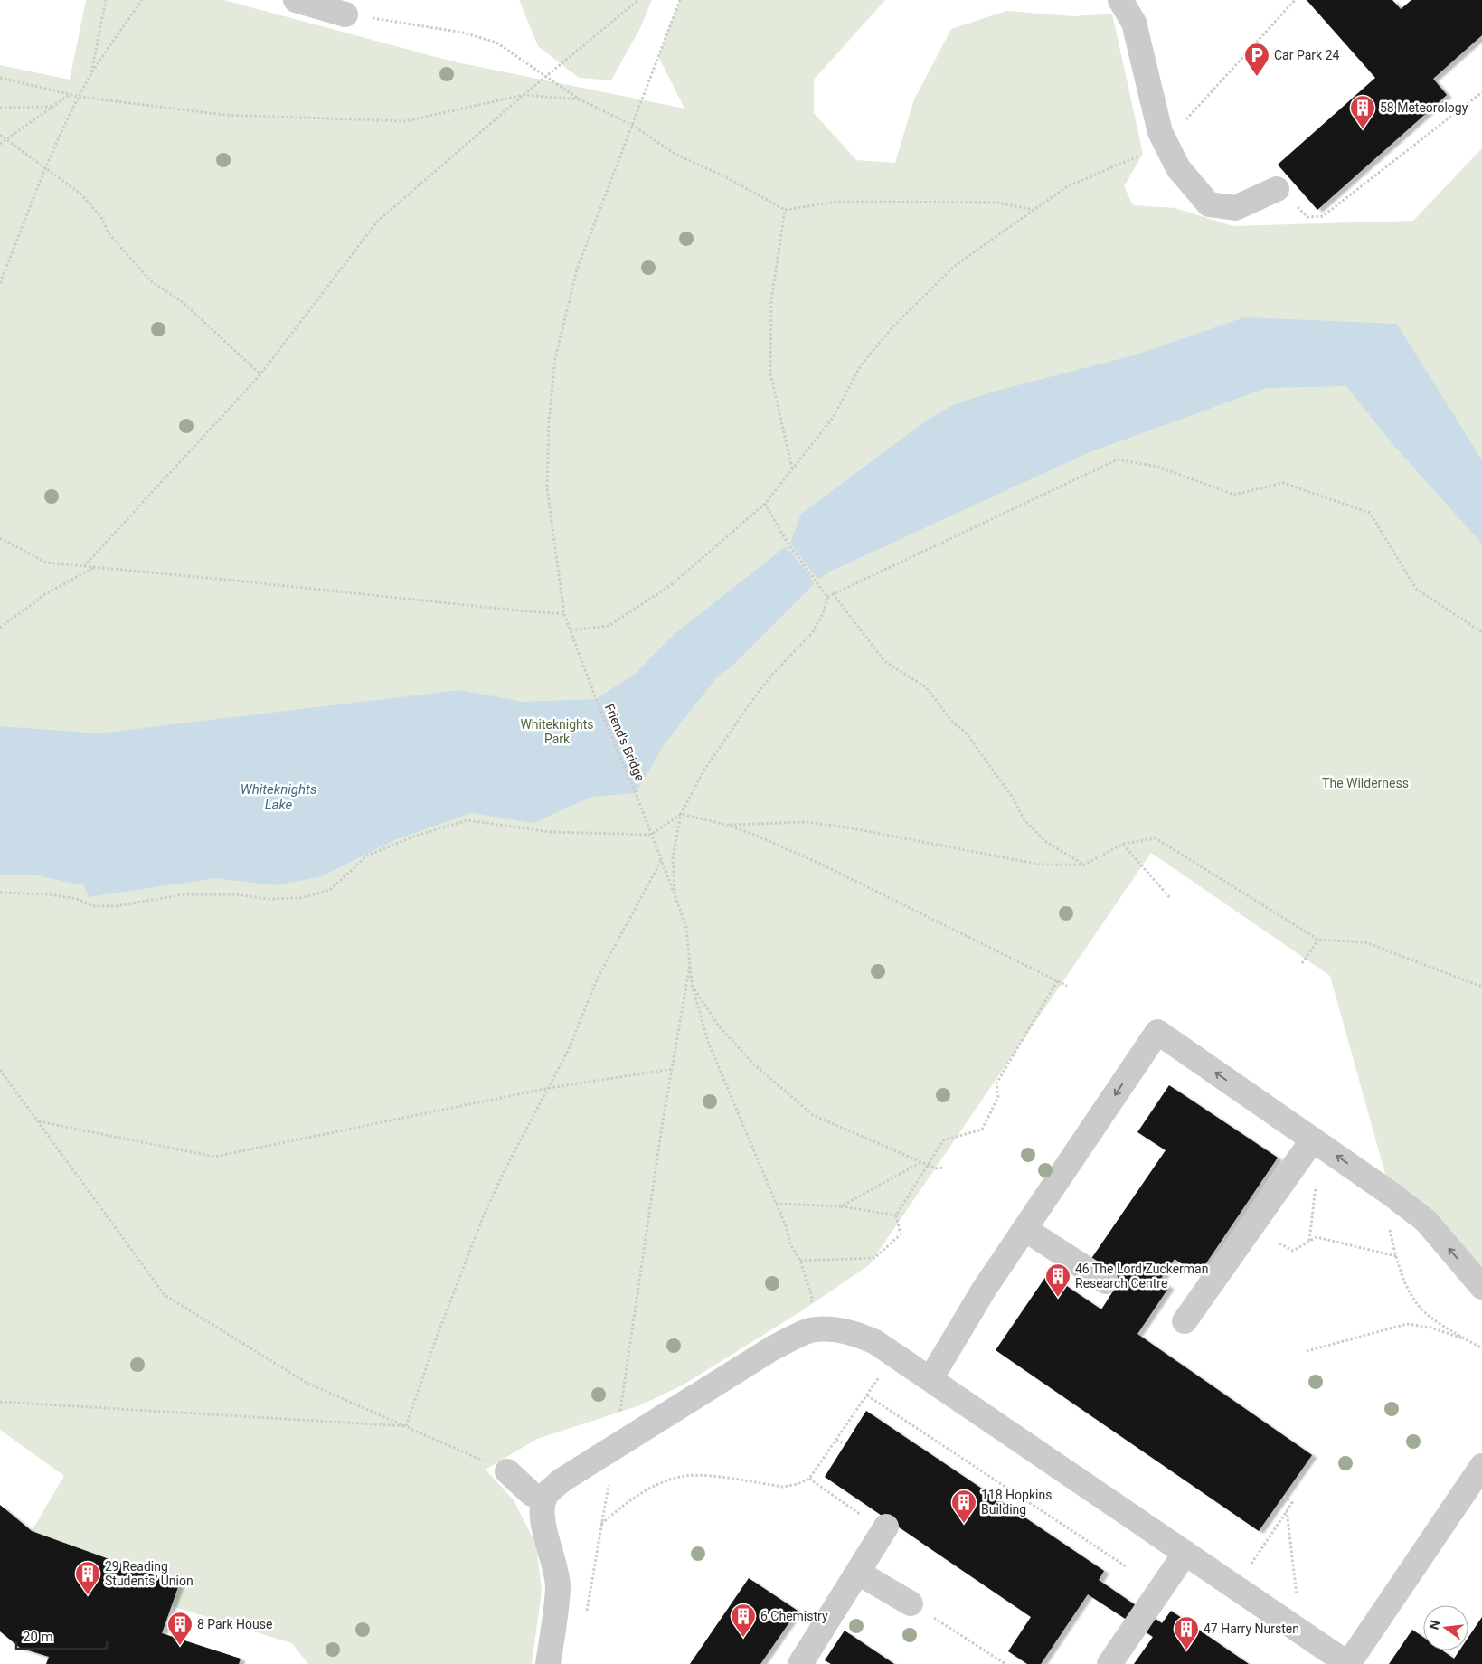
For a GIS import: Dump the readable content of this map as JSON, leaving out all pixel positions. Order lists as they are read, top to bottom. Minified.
{"streets":{"path":["Friend's Bridge"]},"water":["Whiteknights Lake"],"parks":["Whiteknights Park","The Wilderness"],"places":{"parking":["Car Park 24"],"building":["58 Meteorology","46 The Lord Zuckerman Research Centre","118 Hopkins Building","29 Reading Students’ Union","6 Chemistry","8 Park House","47 Harry Nursten"]},"scale_bar":"20 m","north":"left"}
